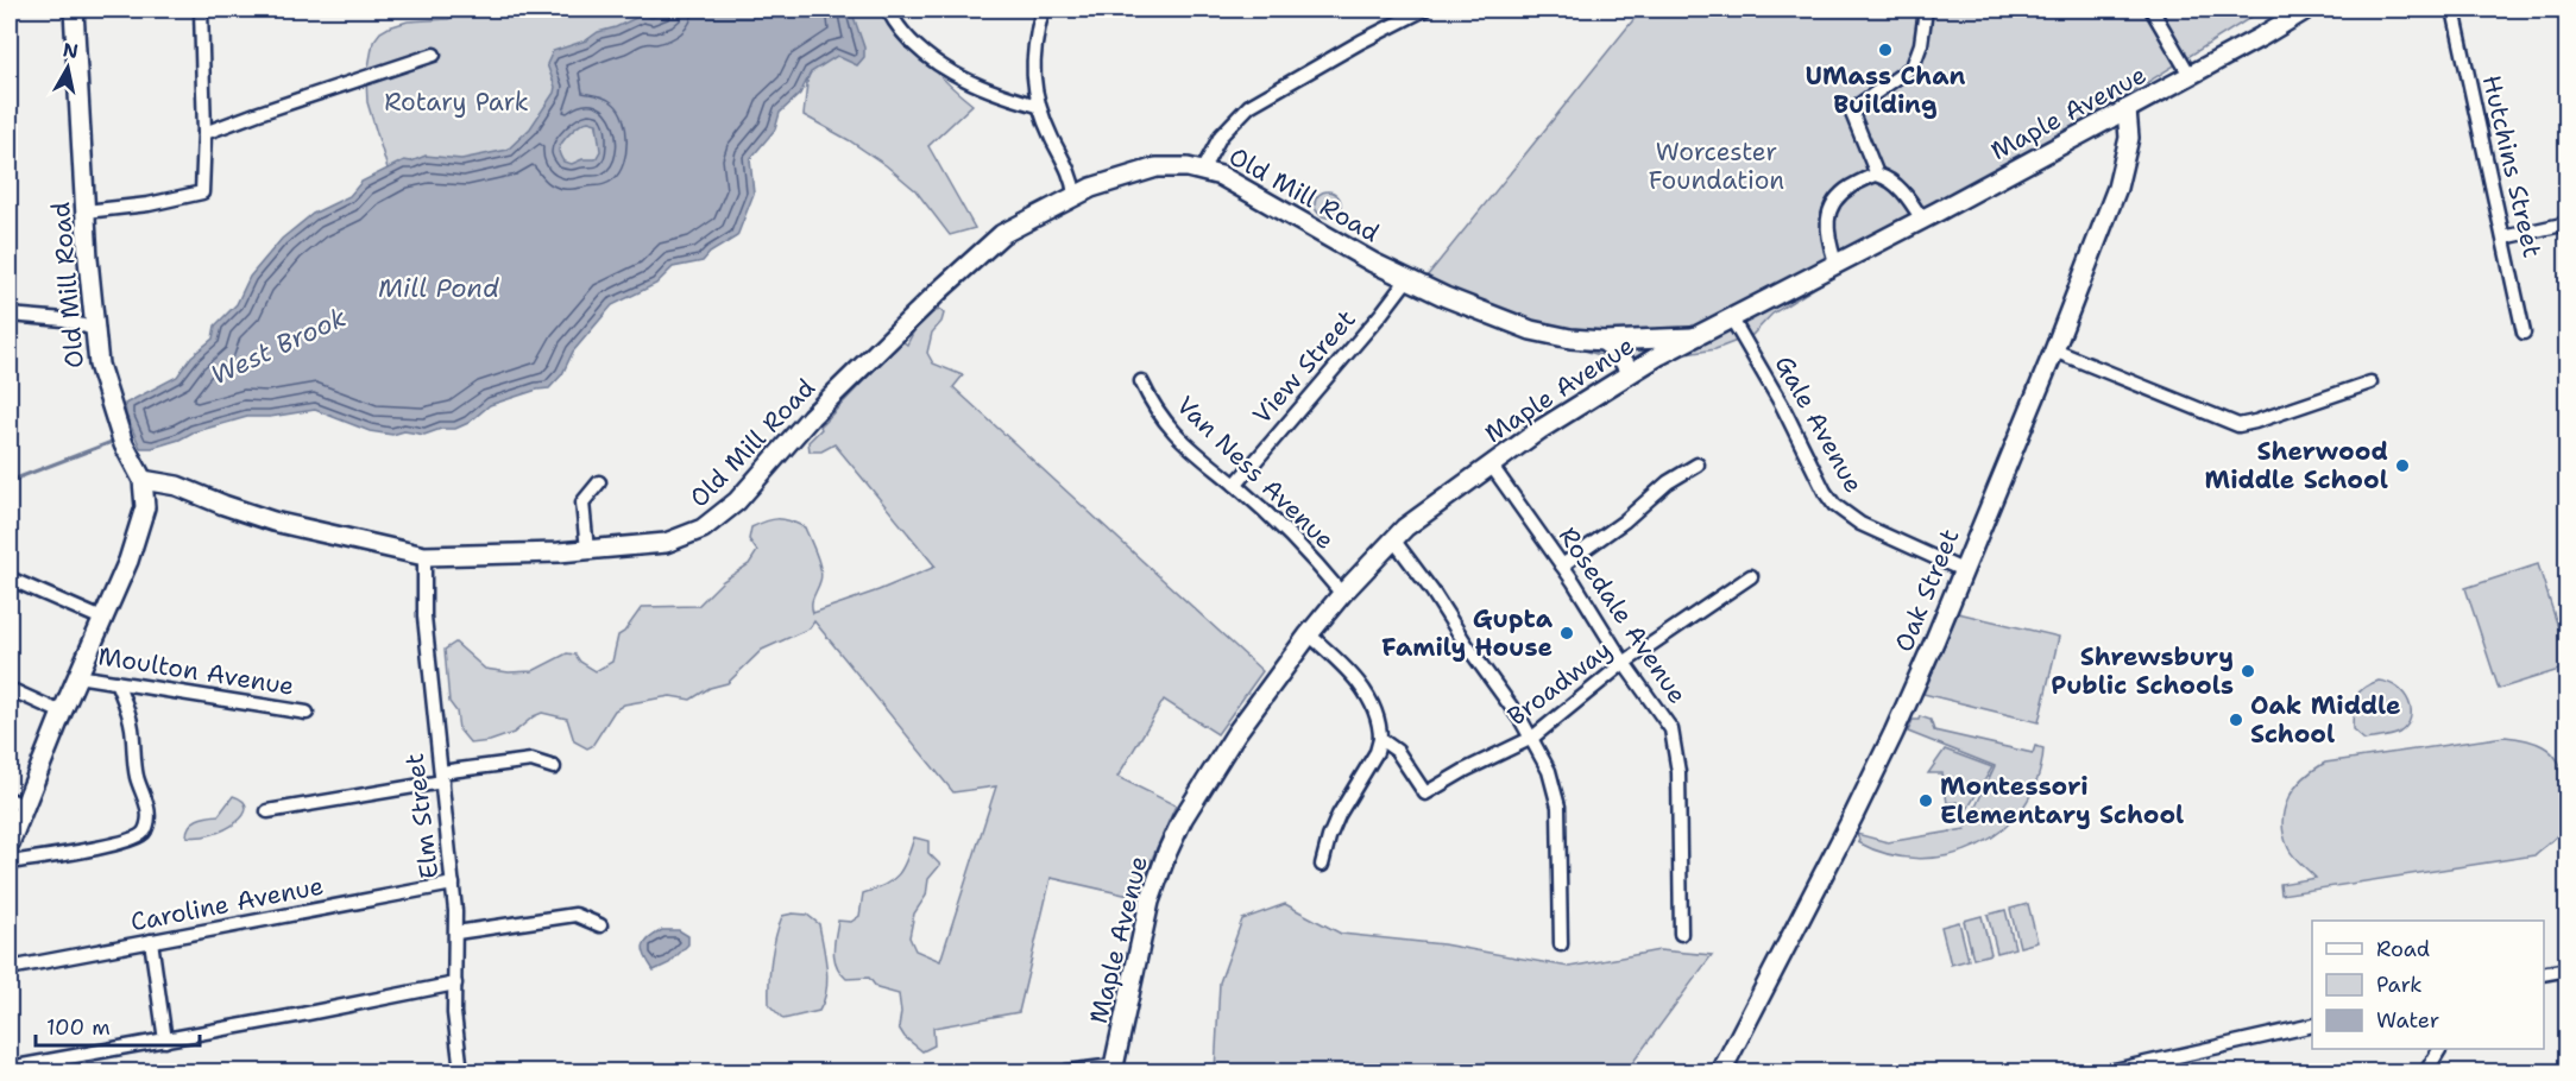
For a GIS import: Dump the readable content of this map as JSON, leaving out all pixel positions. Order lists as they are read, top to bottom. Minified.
{"streets":{"street":["Maple Avenue","Hutchins Street","Old Mill Road","View Street","Gale Avenue","Van Ness Avenue","Oak Street","Rosedale Avenue","Moulton Avenue","Broadway","Elm Street","Caroline Avenue"]},"crossings":[["Maple Avenue","Old Mill Road"],["Maple Avenue","Gale Avenue"],["Maple Avenue","Van Ness Avenue"],["Maple Avenue","Oak Street"],["Maple Avenue","Rosedale Avenue"],["Old Mill Road","View Street"],["Old Mill Road","Elm Street"],["View Street","Van Ness Avenue"],["Gale Avenue","Oak Street"],["Rosedale Avenue","Broadway"],["Elm Street","Caroline Avenue"]],"water":["Mill Pond","West Brook"],"parks":["Rotary Park","Worcester Foundation"],"places":["UMass Chan Building","Sherwood Middle School","Gupta Family House","Shrewsbury Public Schools","Oak Middle School","Montessori Elementary School"],"legend":["Road","Park","Water"],"scale_bar":"100 m","north":"top"}
